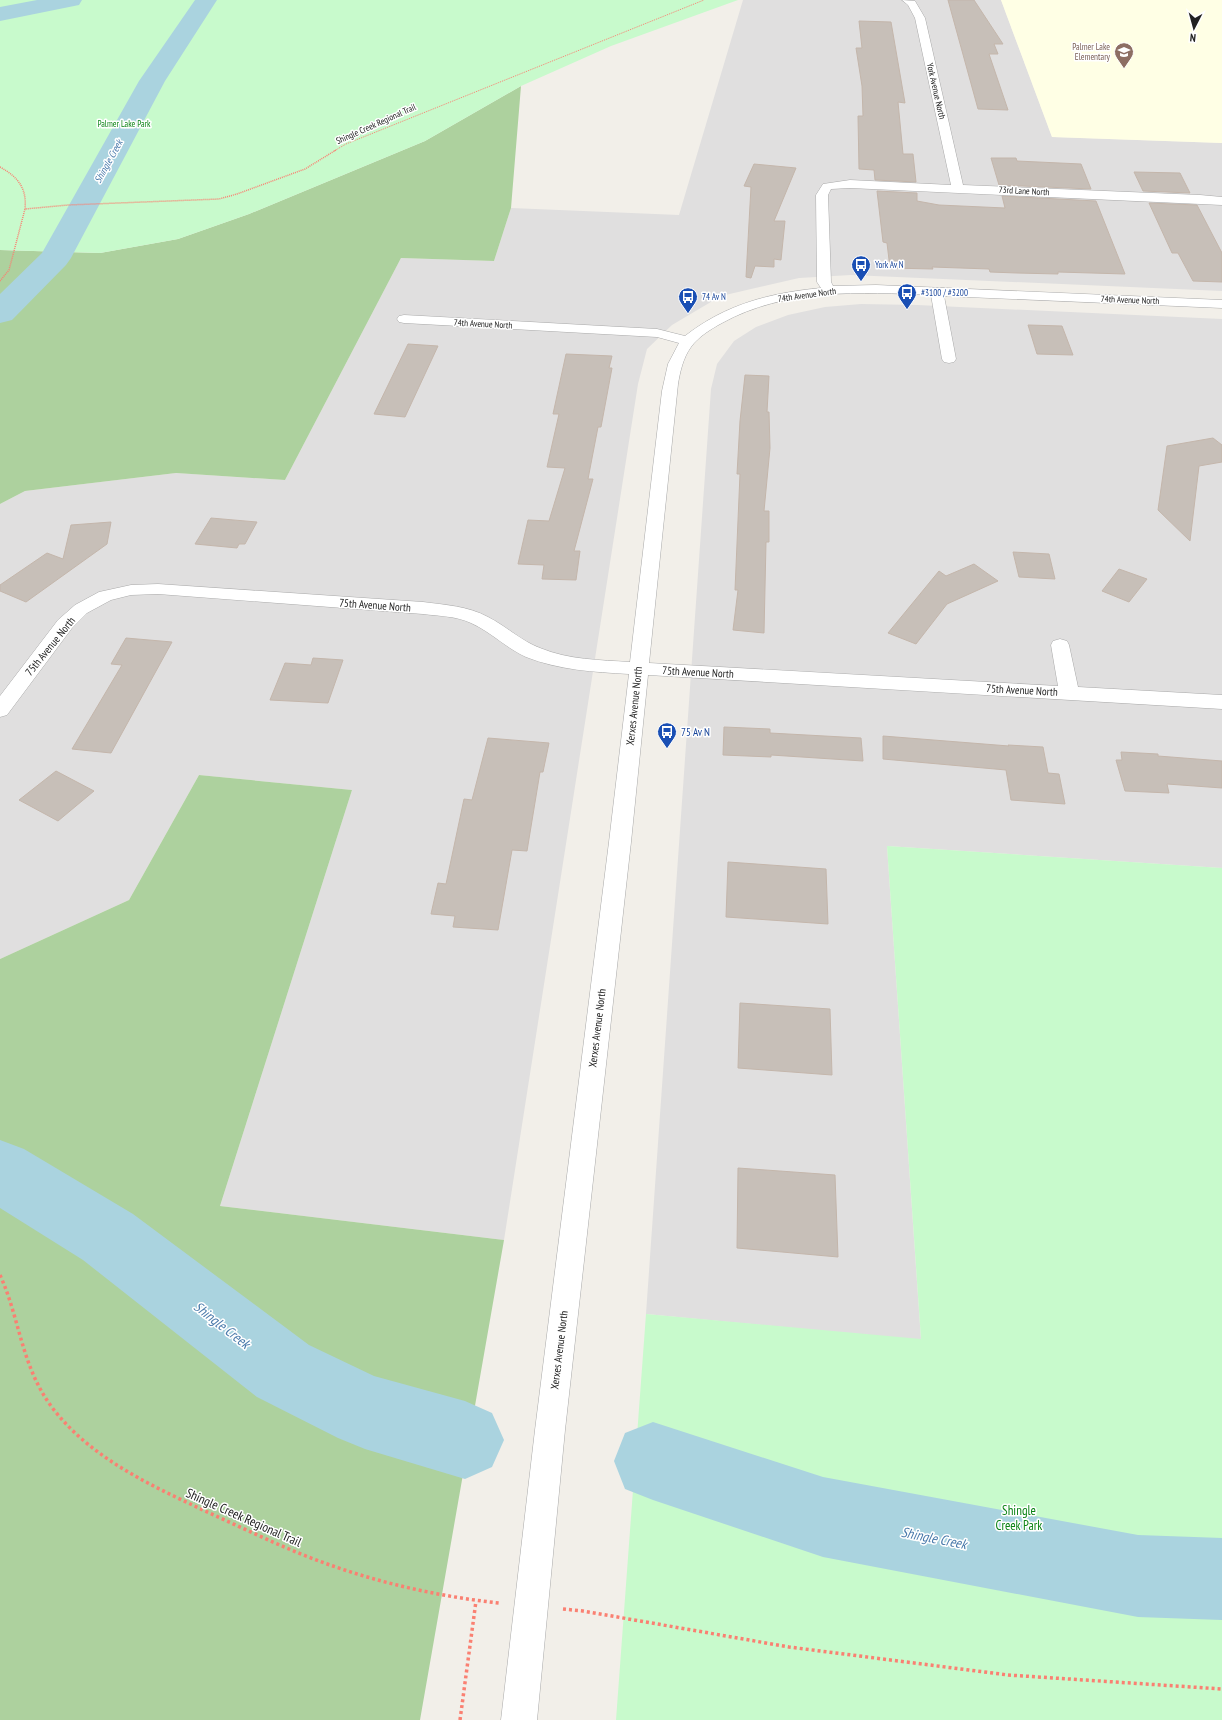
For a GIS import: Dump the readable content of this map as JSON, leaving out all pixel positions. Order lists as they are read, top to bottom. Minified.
{"streets":{"street":["York Avenue North","73rd Lane North","74th Avenue North","75th Avenue North","Xerxes Avenue North"],"path":["Shingle Creek Regional Trail"]},"crossings":[["York Avenue North","73rd Lane North"],["73rd Lane North","74th Avenue North"],["74th Avenue North","Xerxes Avenue North"],["75th Avenue North","Xerxes Avenue North"]],"water":["Shingle Creek"],"parks":["Palmer Lake Park","Shingle Creek Park"],"places":{"school or university":["Palmer Lake Elementary"],"bus stop":["York Av N","#3100 / #3200","74 Av N","75 Av N"]},"north":"bottom"}
